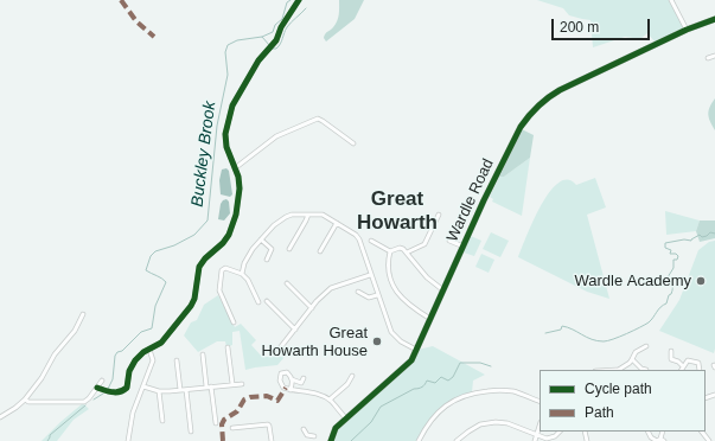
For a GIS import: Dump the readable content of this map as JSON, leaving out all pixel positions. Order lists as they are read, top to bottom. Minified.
{"streets":{"street":["Wardle Road"]},"districts":["Great Howarth"],"water":["Buckley Brook"],"places":["Wardle Academy","Great Howarth House"],"legend":["Cycle path","Path"],"scale_bar":"200 m"}
